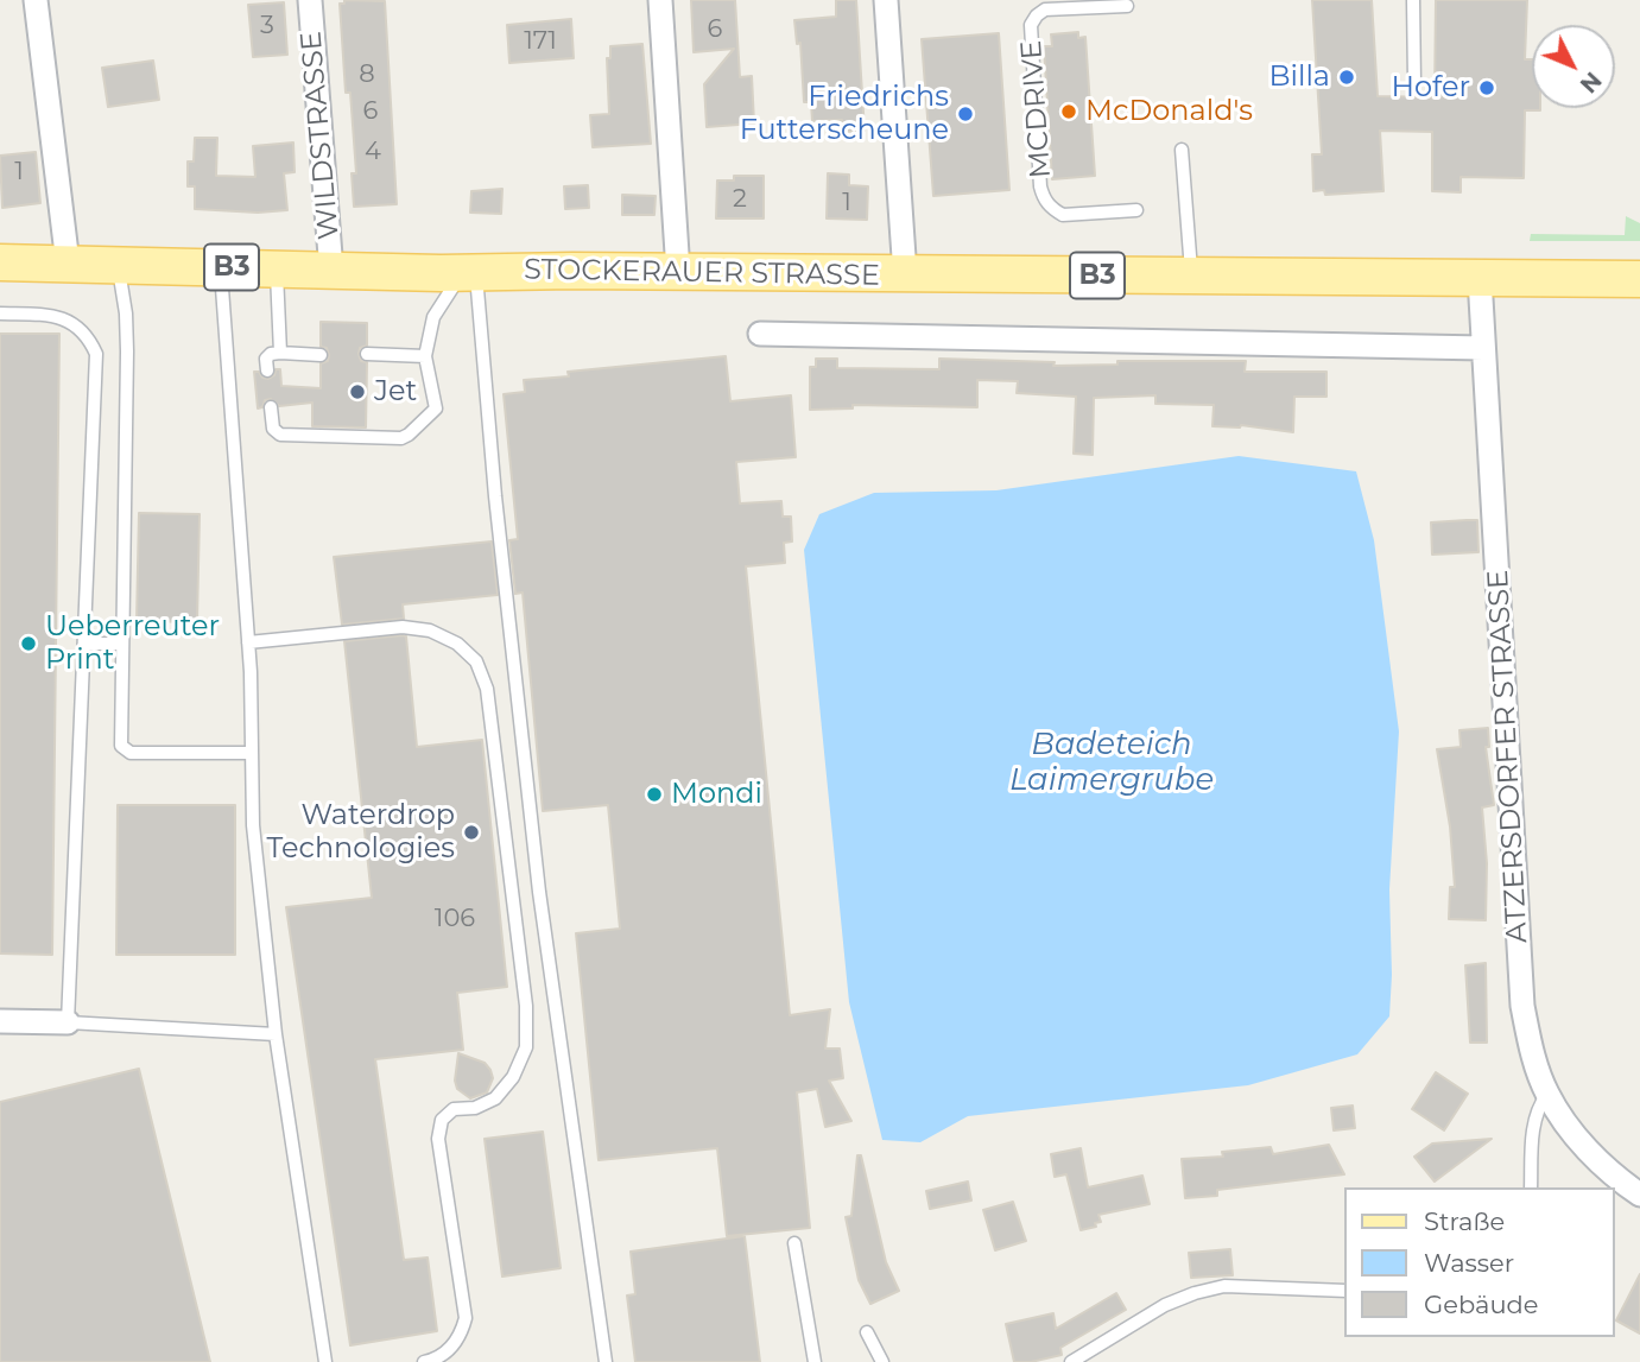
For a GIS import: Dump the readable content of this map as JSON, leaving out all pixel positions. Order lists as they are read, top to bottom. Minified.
{"streets":{"main road":["B3","STOCKERAUER STRASSE"],"street":["WILDSTRASSE","ATZERSDORFER STRASSE"],"lane":["MCDRIVE"]},"crossings":[["WILDSTRASSE","STOCKERAUER STRASSE"],["B3","STOCKERAUER STRASSE"],["B3","ATZERSDORFER STRASSE"],["STOCKERAUER STRASSE","ATZERSDORFER STRASSE"]],"water":["Badeteich Laimergrube"],"places":["Billa","Hofer","McDonald's","Friedrichs Futterscheune","Jet","Ueberreuter Print","Mondi","Waterdrop Technologies"],"house_numbers":["3","6","171","8","6","4","1","2","1","106"],"legend":["Straße","Wasser","Gebäude"],"north":"bottom right"}
